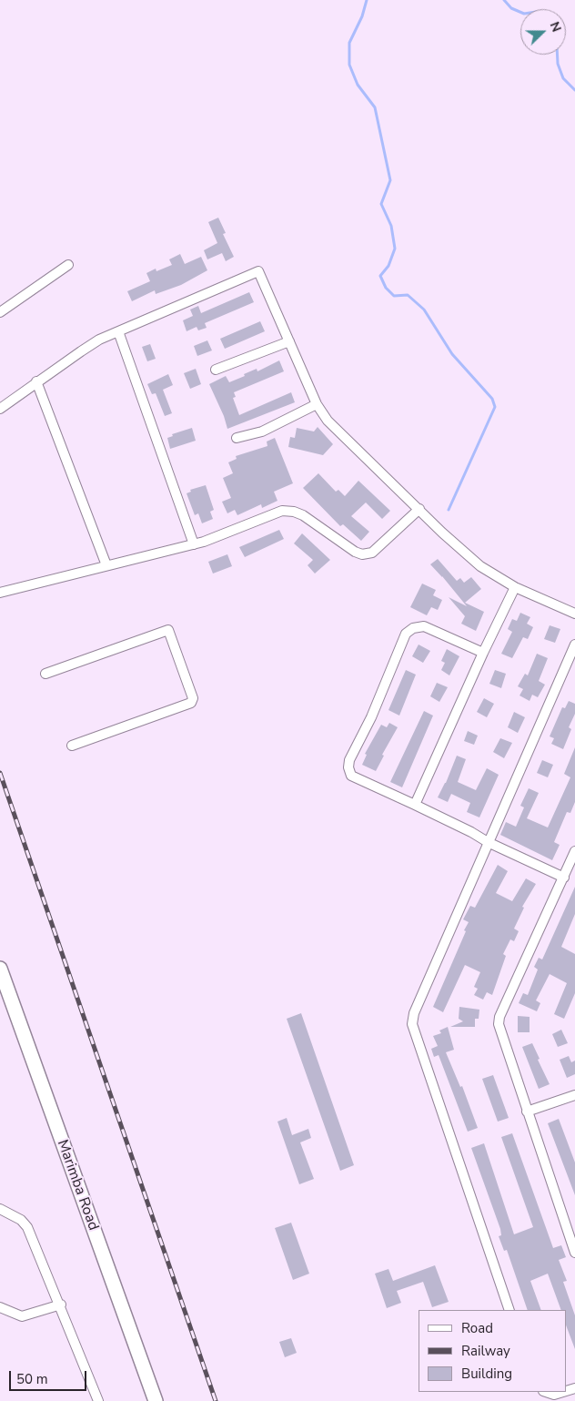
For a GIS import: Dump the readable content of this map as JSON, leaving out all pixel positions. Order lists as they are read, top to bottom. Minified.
{"streets":{"street":["Marimba Road"]},"legend":["Road","Railway","Building"],"scale_bar":"50 m","north":"right"}
